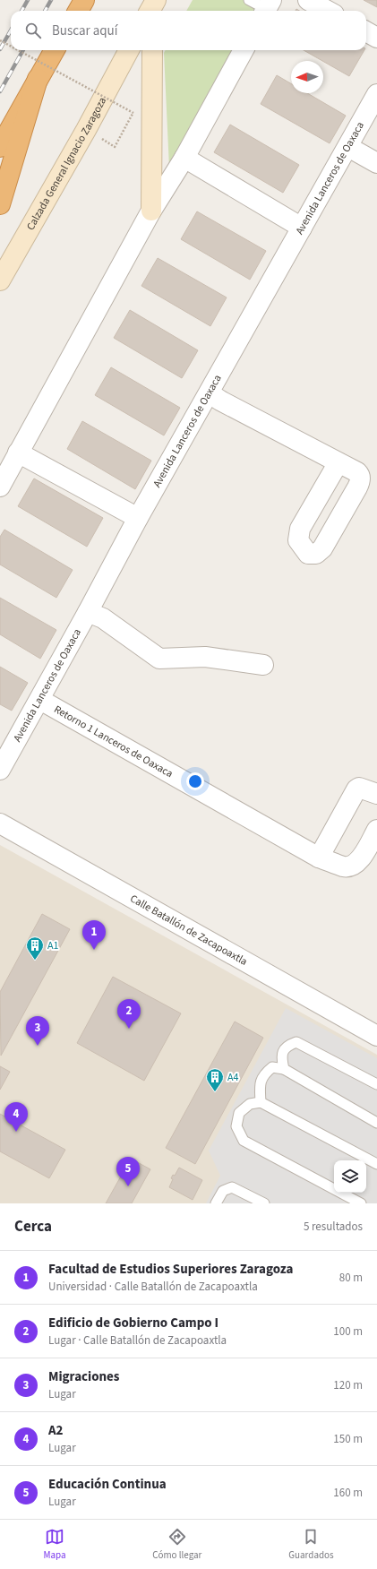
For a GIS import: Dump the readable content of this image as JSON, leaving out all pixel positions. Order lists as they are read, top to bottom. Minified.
{"streets":{"main road":["Calzada General Ignacio Zaragoza"],"street":["Avenida Lanceros de Oaxaca","Retorno 1 Lanceros de Oaxaca","Calle Batallón de Zacapoaxtla"]},"crossings":[["Avenida Lanceros de Oaxaca","Retorno 1 Lanceros de Oaxaca"]],"places":{"building":["A1","A4"]},"north":"left","page":{"search":"Buscar aquí","pins":["1","2","3","4","5"],"heading":["Cerca","5 resultados"],"list":[{"mark":"1","name":"Facultad de Estudios Superiores Zaragoza","note":"Universidad · Calle Batallón de Zacapoaxtla","value":"80 m"},{"mark":"2","name":"Edificio de Gobierno Campo I","note":"Lugar · Calle Batallón de Zacapoaxtla","value":"100 m"},{"mark":"3","name":"Migraciones","note":"Lugar","value":"120 m"},{"mark":"4","name":"A2","note":"Lugar","value":"150 m"},{"mark":"5","name":"Educación Continua","note":"Lugar","value":"160 m"}],"nav":["Mapa","Cómo llegar","Guardados"]}}
